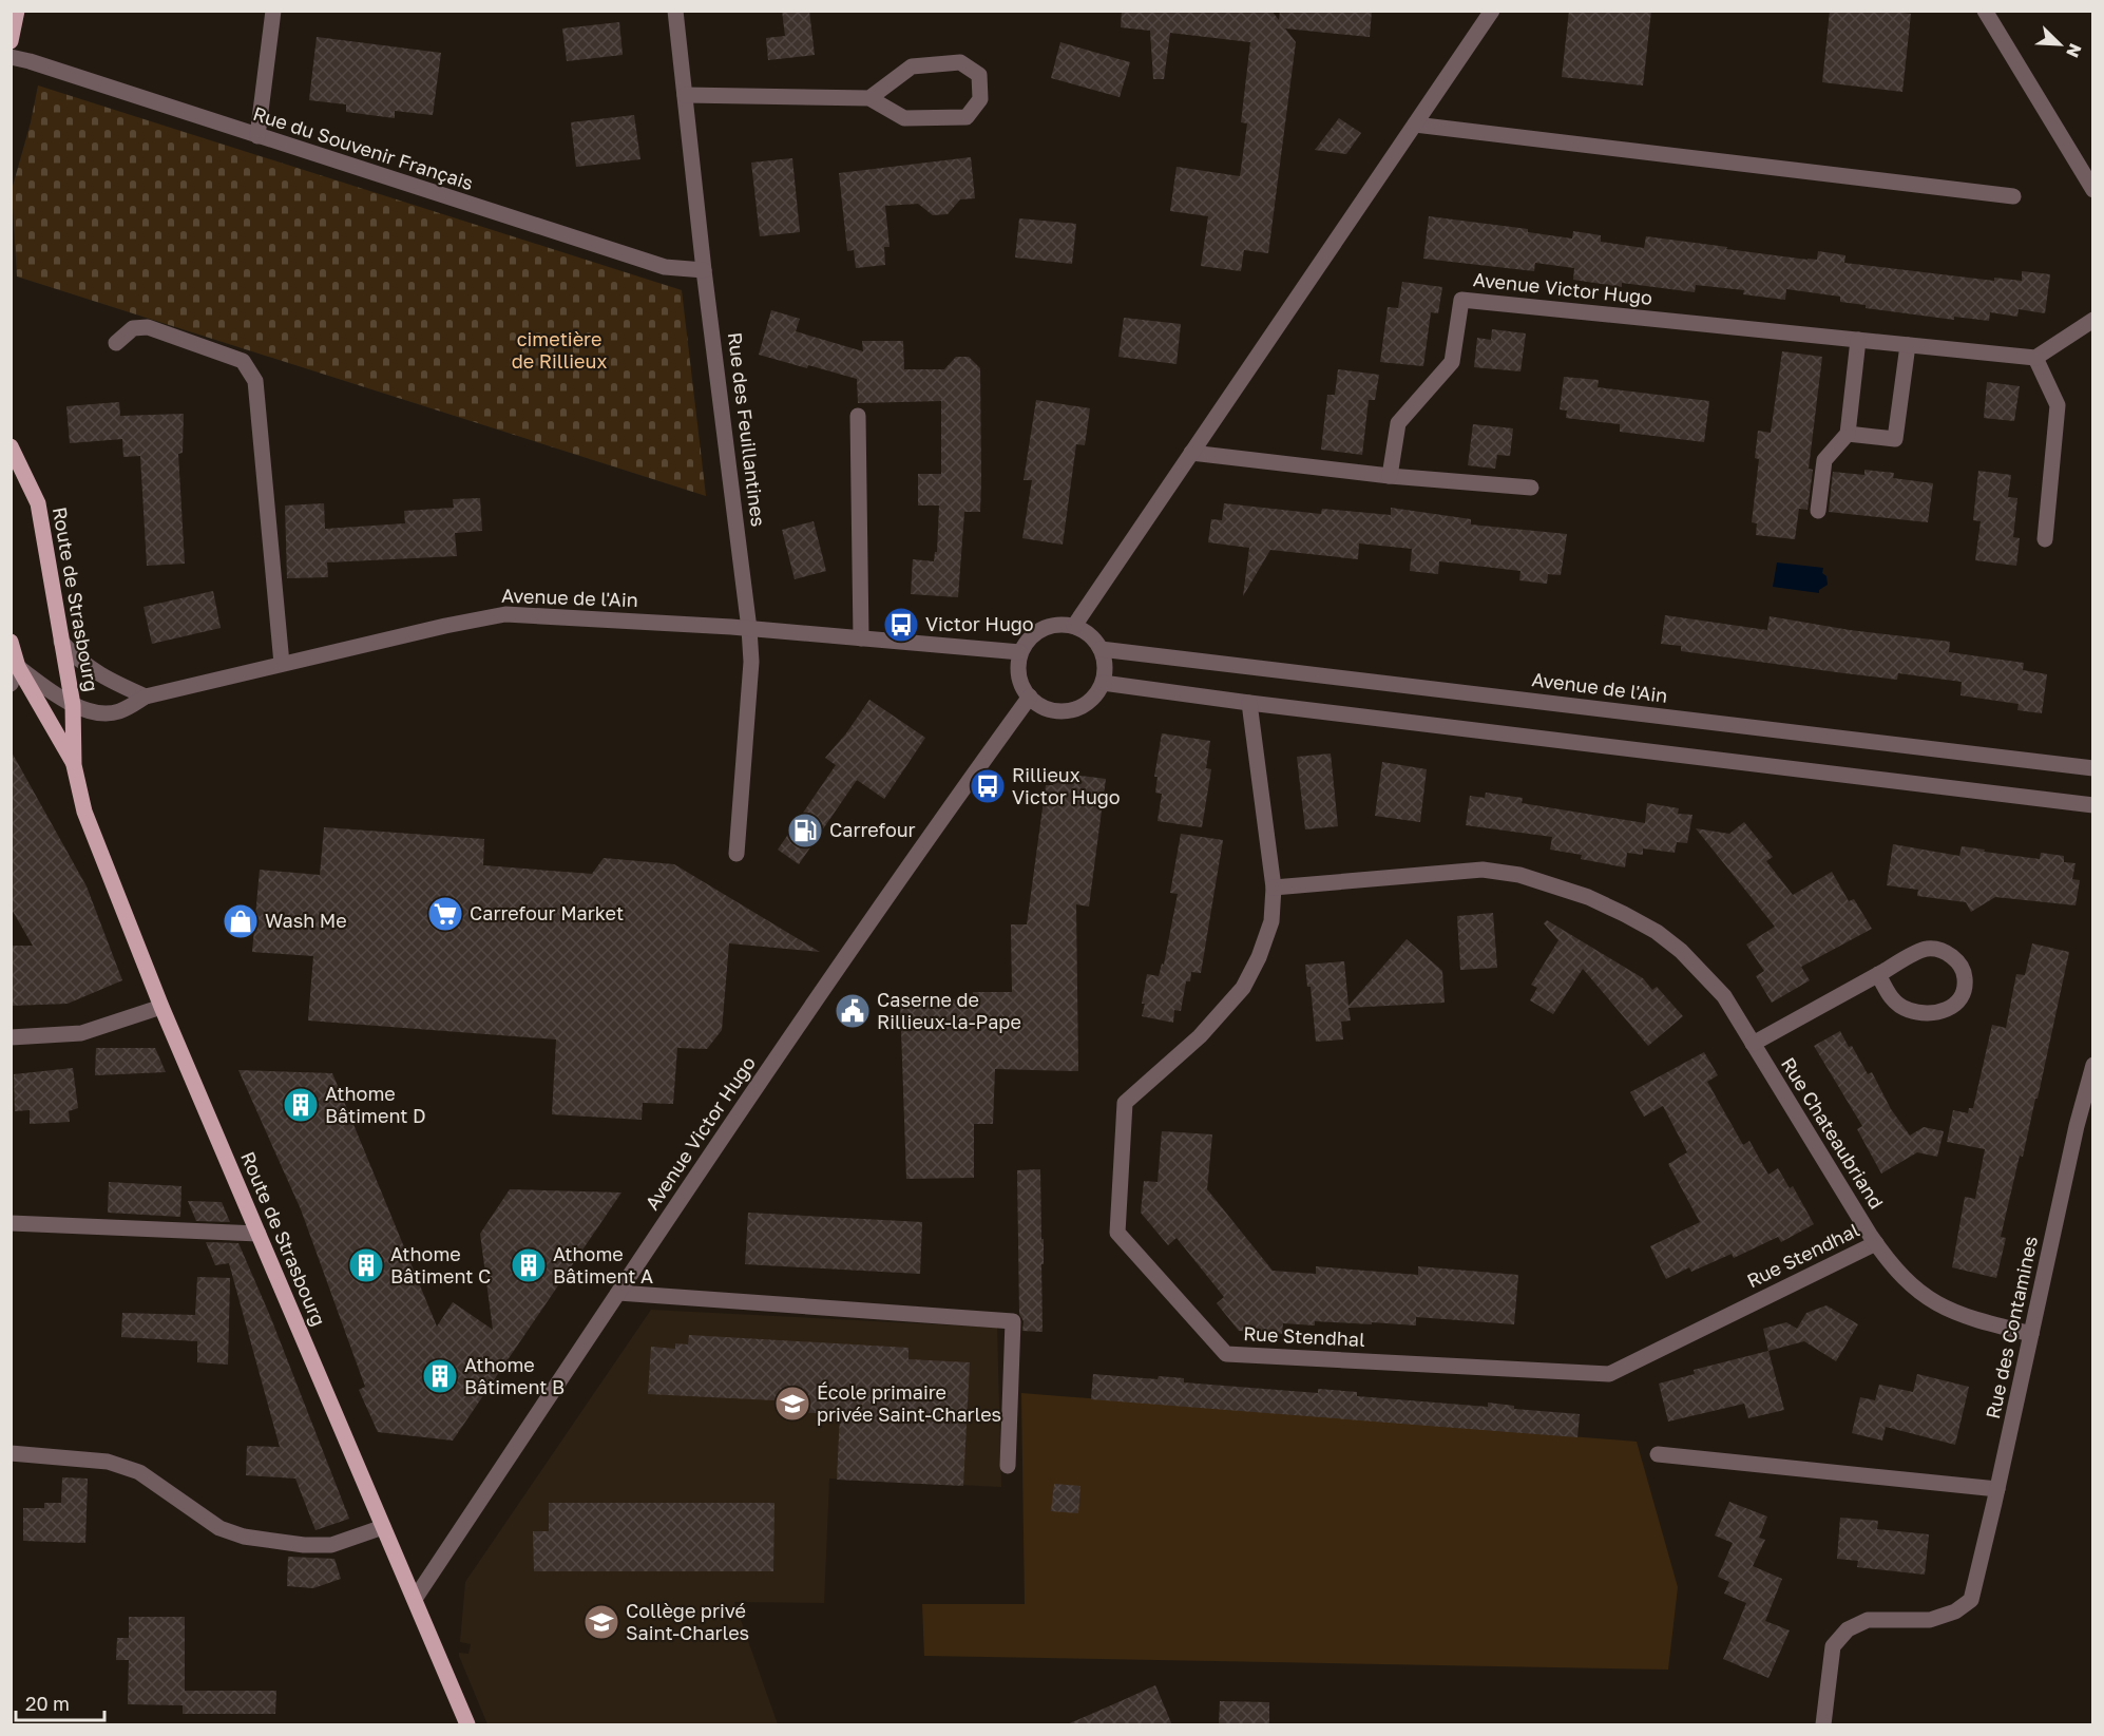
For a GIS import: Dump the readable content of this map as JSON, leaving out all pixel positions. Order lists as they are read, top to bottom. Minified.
{"streets":{"main road":["Route de Strasbourg"],"street":["Rue du Souvenir Français","Avenue Victor Hugo","Rue des Feuillantines","Avenue de l'Ain","Rue Chateaubriand","Rue Stendhal","Rue des Contamines"]},"crossings":[["Rue du Souvenir Français","Rue des Feuillantines"],["Avenue Victor Hugo","Avenue de l'Ain"],["Avenue Victor Hugo","Route de Strasbourg"],["Rue des Feuillantines","Avenue de l'Ain"],["Avenue de l'Ain","Route de Strasbourg"],["Rue Chateaubriand","Rue Stendhal"],["Rue Chateaubriand","Rue des Contamines"]],"parks":["cimetière de Rillieux"],"places":{"bus stop":["Victor Hugo","Rillieux Victor Hugo"],"fuel station":["Carrefour"],"supermarket":["Carrefour Market"],"shop":["Wash Me"],"public building":["Caserne de Rillieux-la-Pape"],"building":["Athome Bâtiment D","Athome Bâtiment C","Athome Bâtiment A","Athome Bâtiment B"],"school or university":["École primaire privée Saint-Charles","Collège privé Saint-Charles"]},"scale_bar":"20 m","north":"bottom right"}
